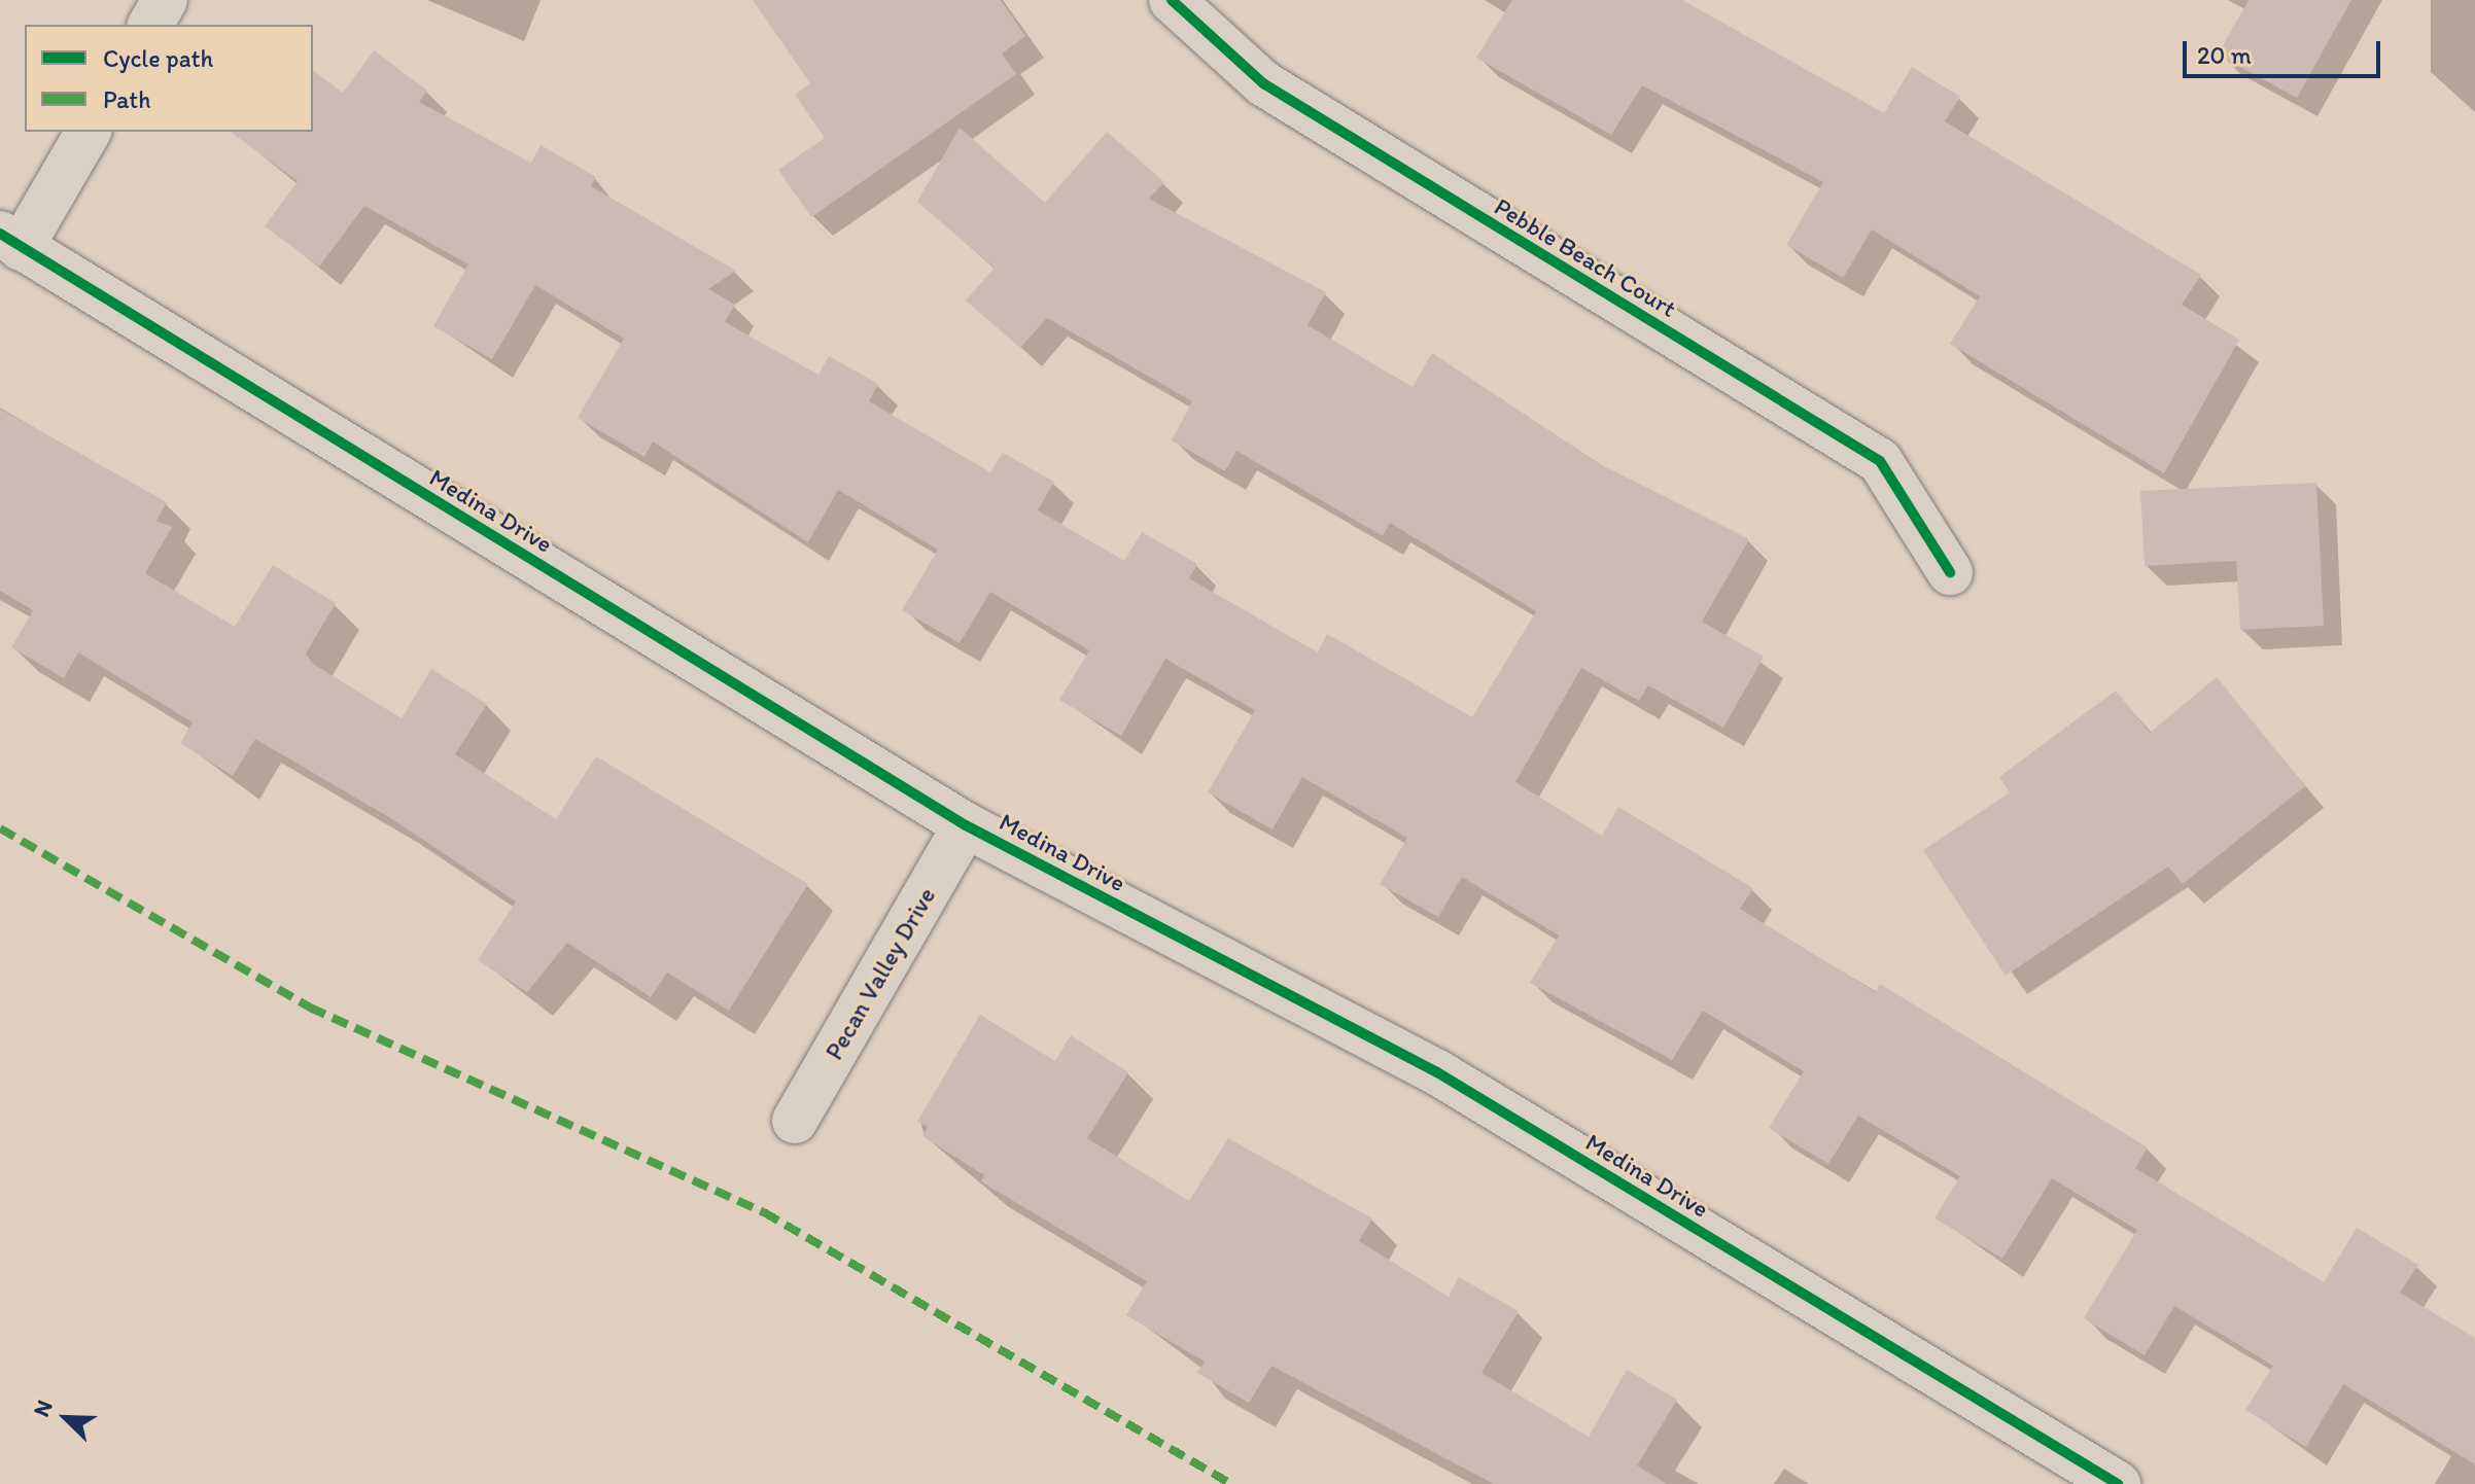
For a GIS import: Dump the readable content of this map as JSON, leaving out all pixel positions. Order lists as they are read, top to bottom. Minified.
{"streets":{"street":["Pebble Beach Court","Medina Drive","Pecan Valley Drive"]},"crossings":[["Medina Drive","Pecan Valley Drive"]],"legend":["Cycle path","Path"],"scale_bar":"20 m","north":"top left"}
